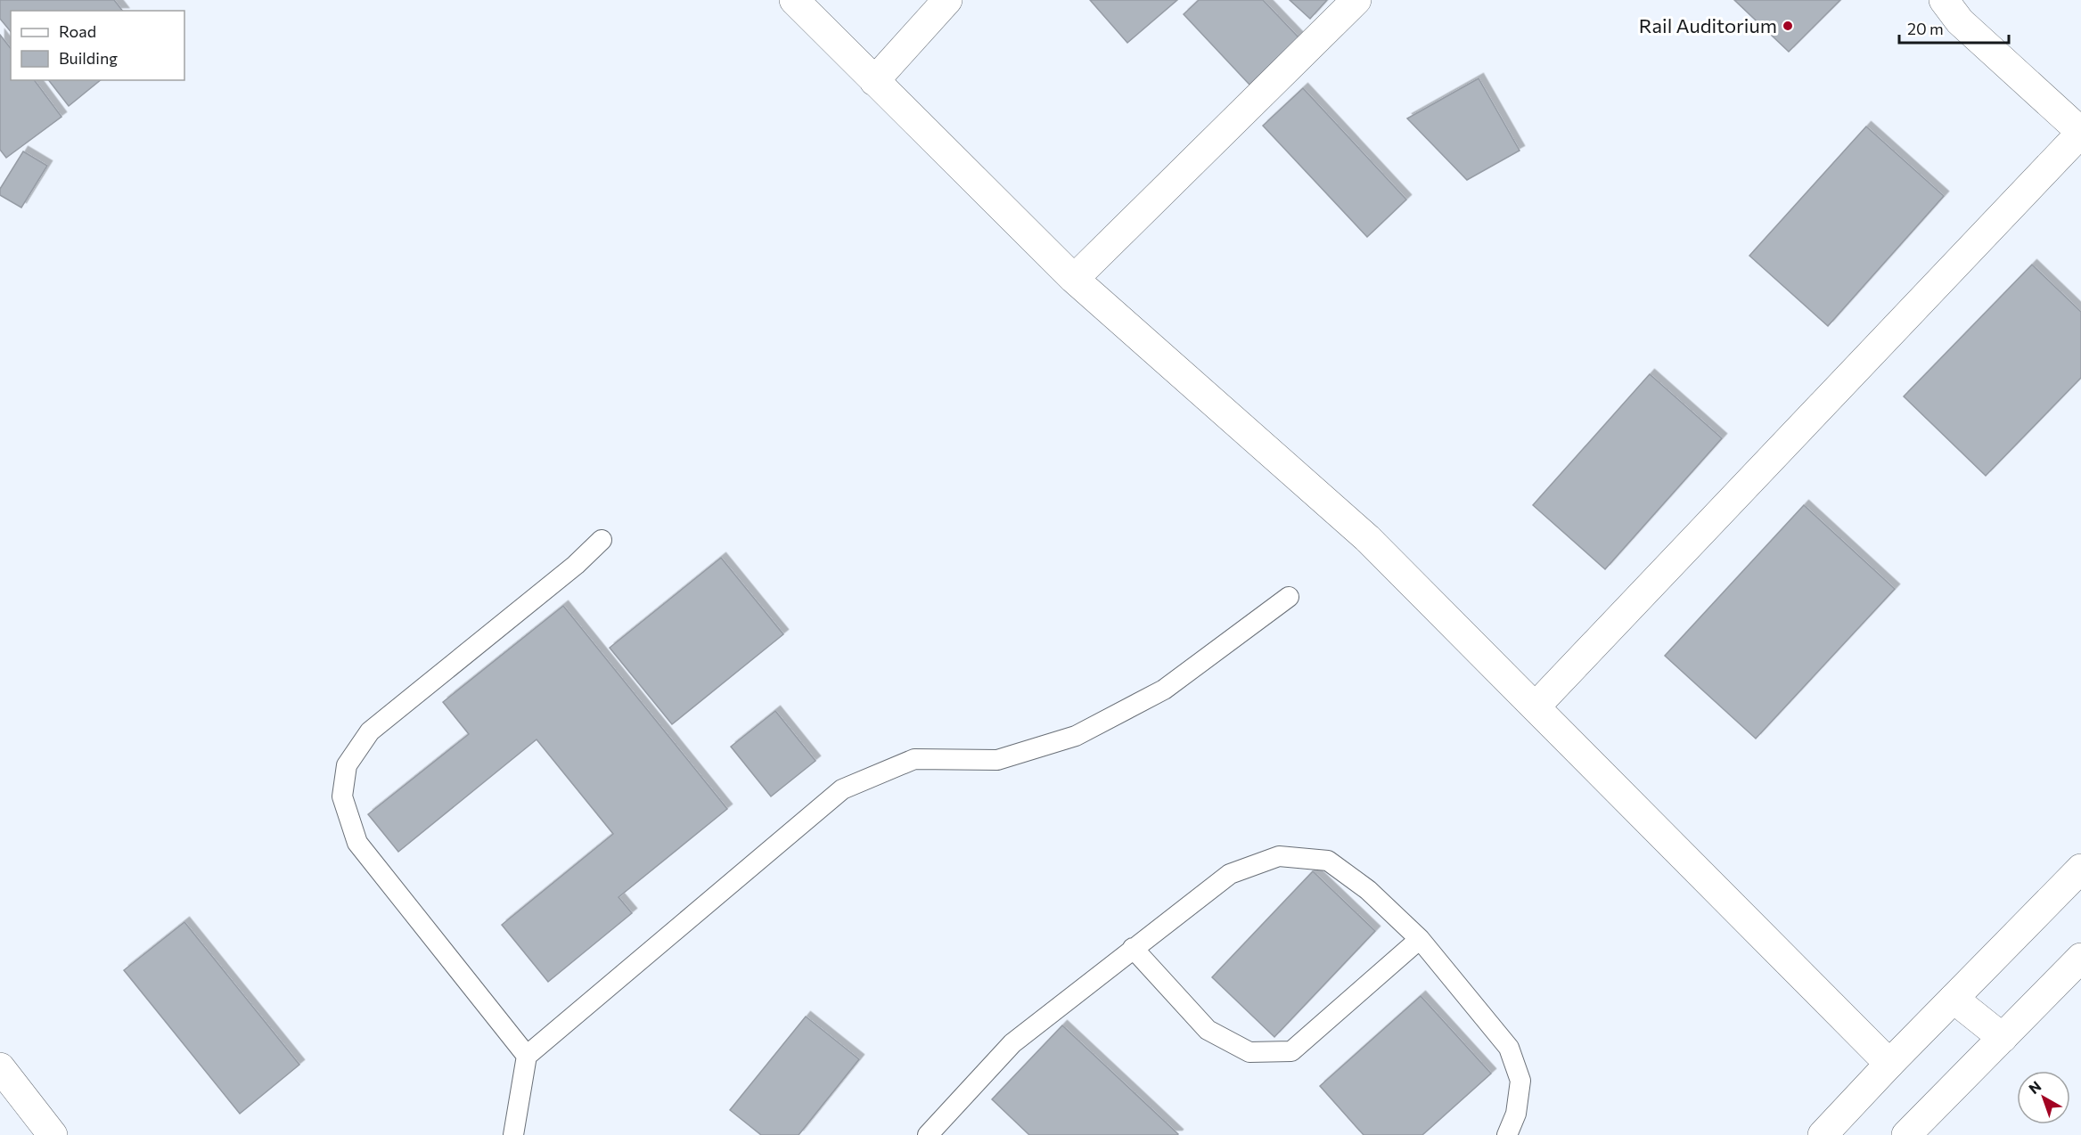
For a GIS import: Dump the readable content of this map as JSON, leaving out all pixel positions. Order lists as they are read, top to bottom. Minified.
{"places":["Rail Auditorium"],"legend":["Road","Building"],"scale_bar":"20 m","north":"top left"}
